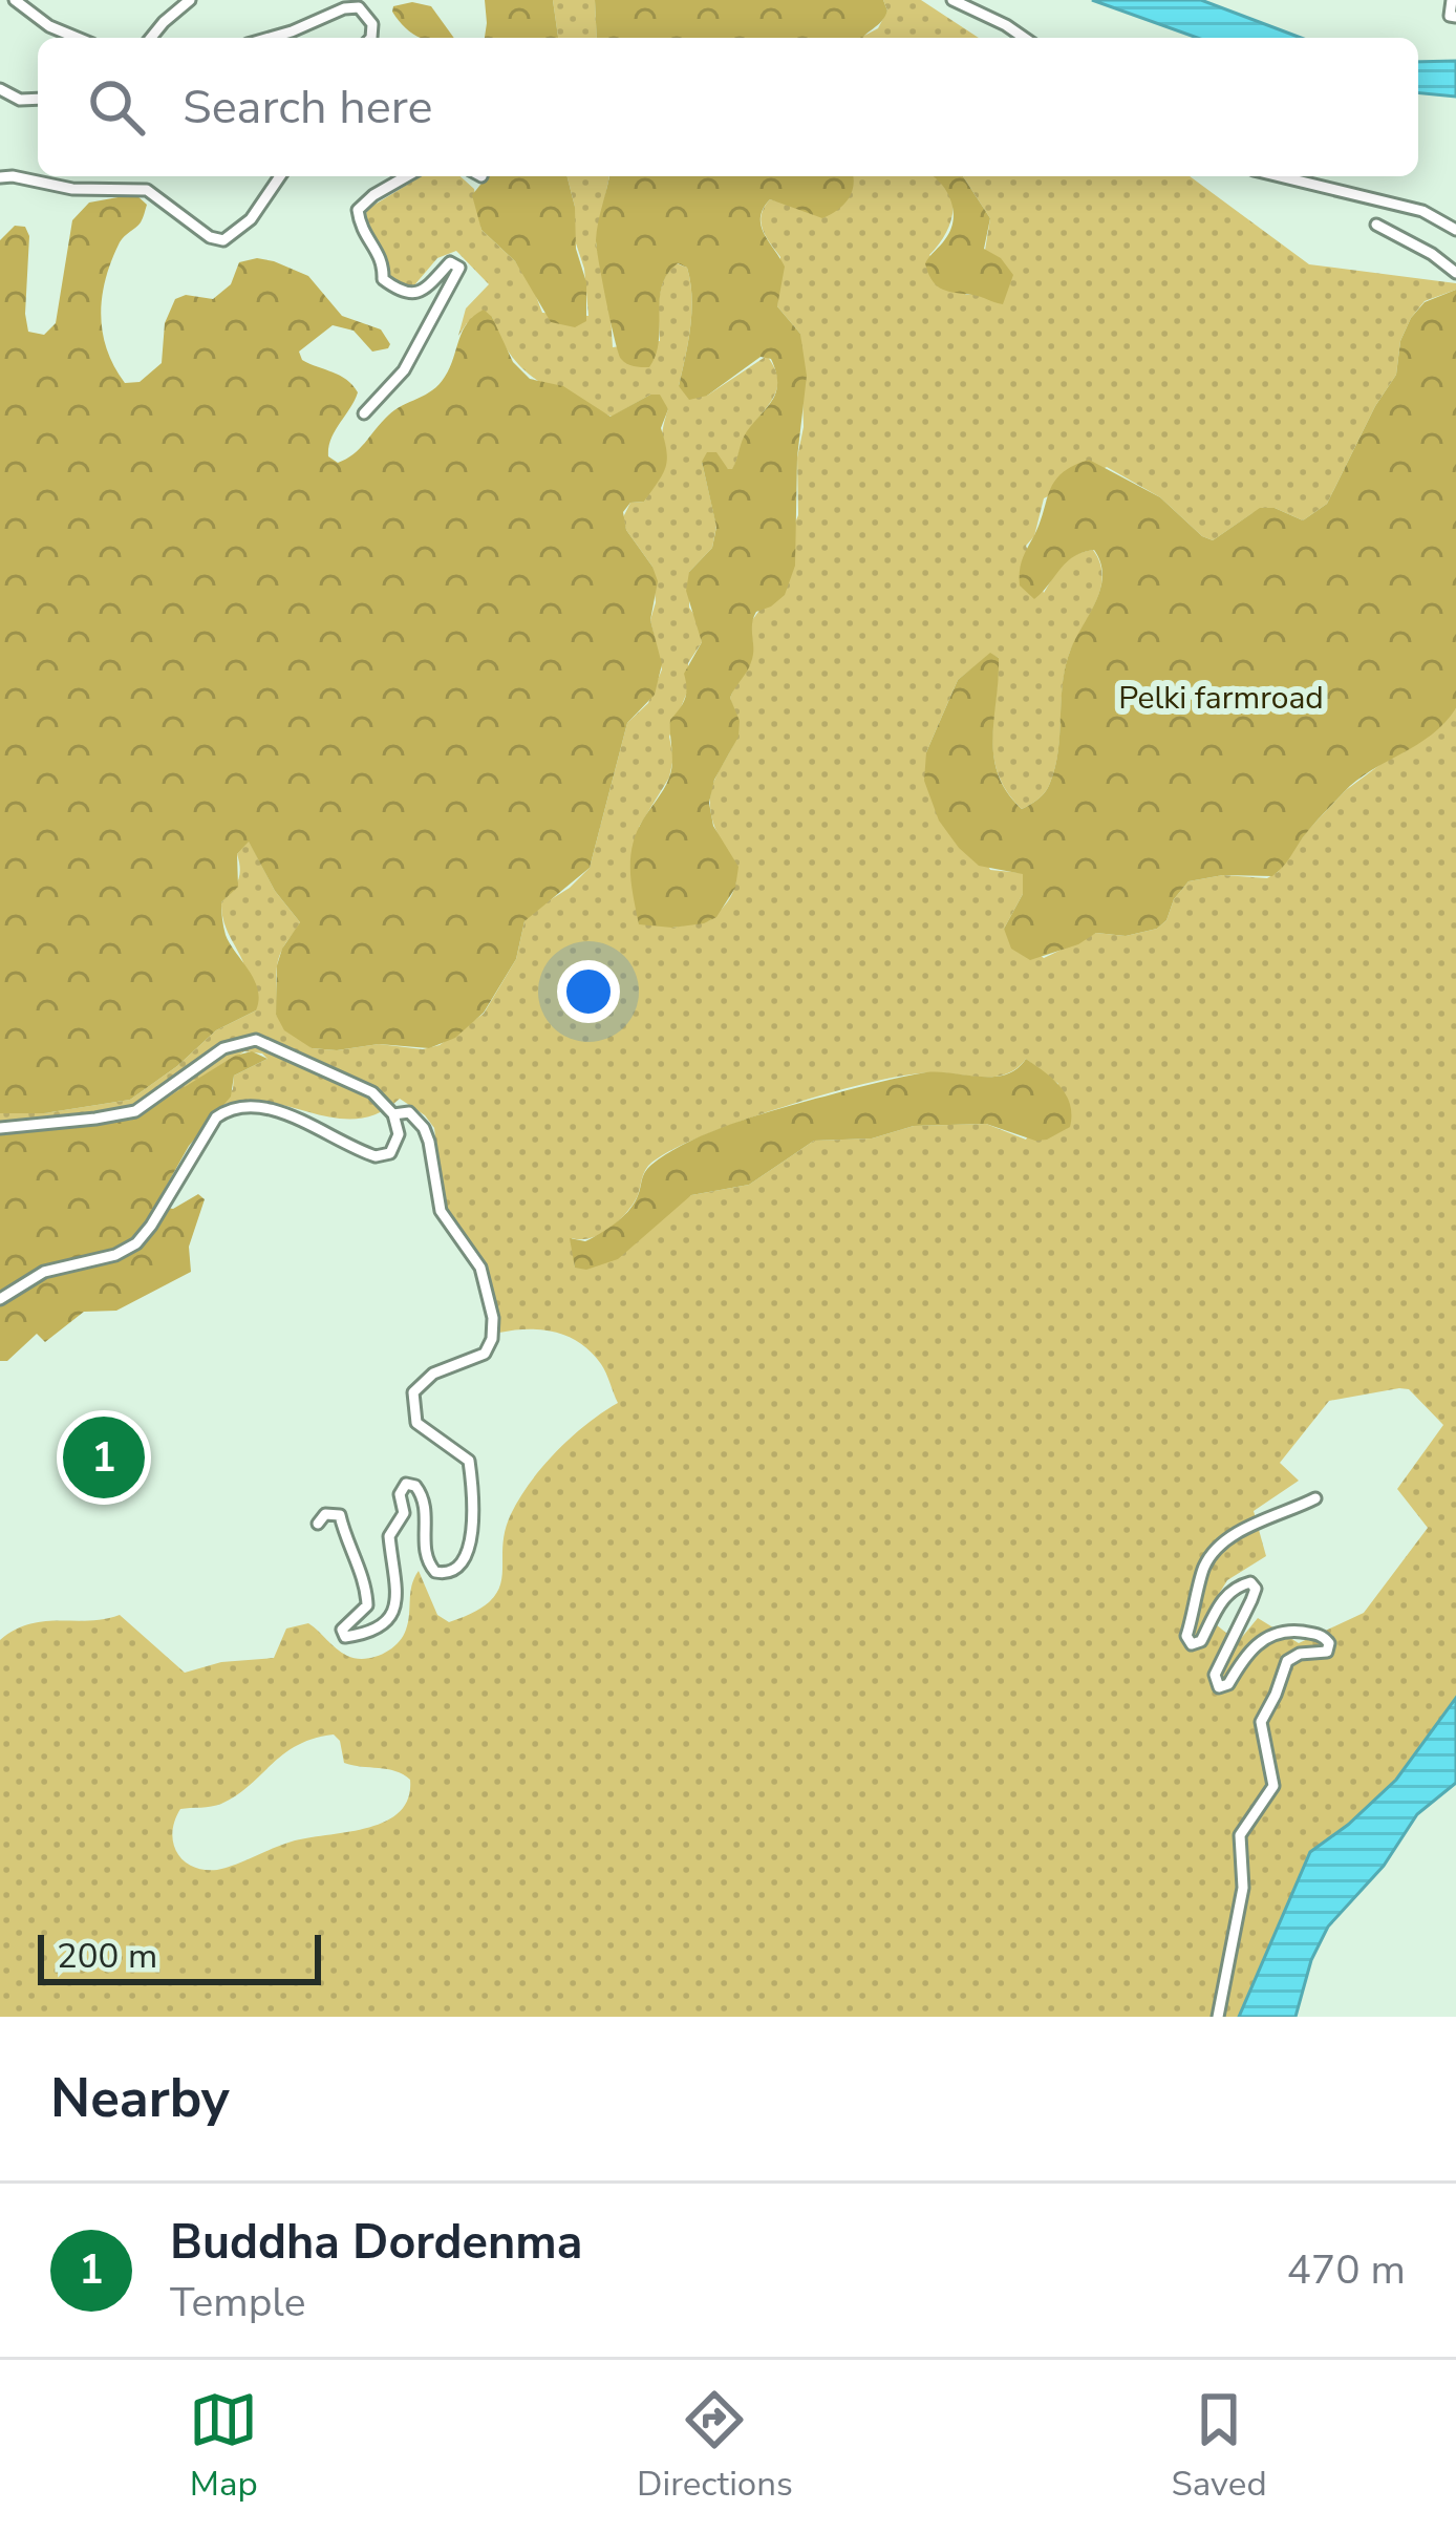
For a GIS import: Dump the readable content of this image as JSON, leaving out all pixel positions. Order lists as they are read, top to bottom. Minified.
{"parks":["Pelki farmroad"],"scale_bar":"200 m","page":{"search":"Search here","pins":"1","scale":"200 m","heading":"Nearby","list":[{"mark":"1","name":"Buddha Dordenma","note":"Temple","value":"470 m"}],"nav":["Map","Directions","Saved"]}}
